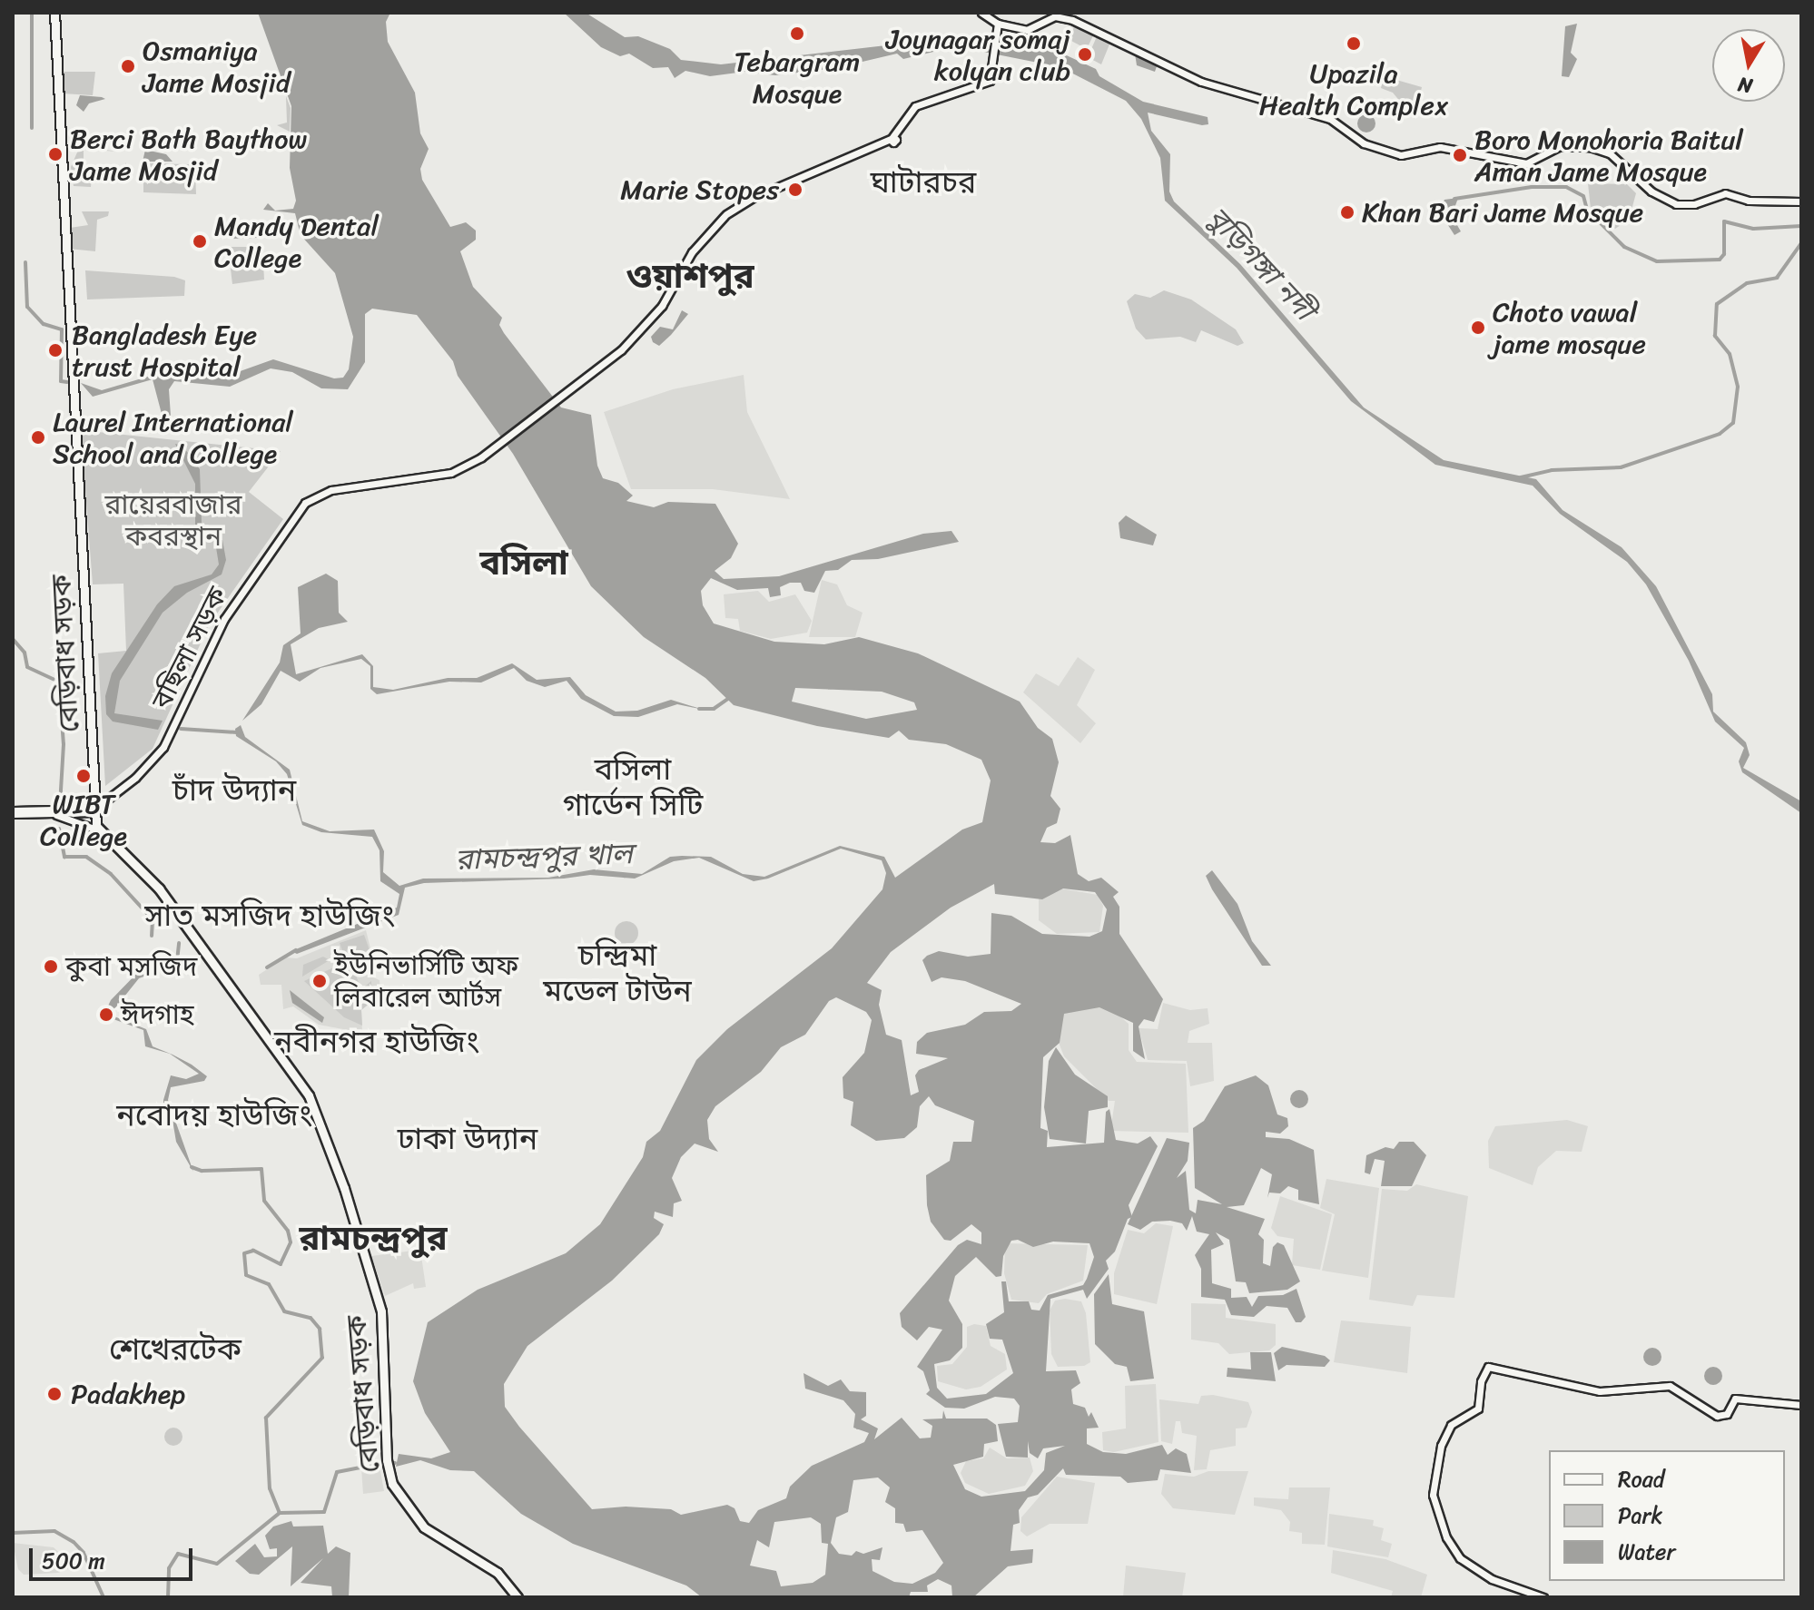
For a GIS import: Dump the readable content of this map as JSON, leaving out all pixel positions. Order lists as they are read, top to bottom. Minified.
{"streets":{"highway":["বেড়িবাধ সড়ক"],"main road":["বছিলা সড়ক"]},"crossings":[["বছিলা সড়ক","বেড়িবাধ সড়ক"]],"districts":["ঘাটারচর","ওয়াশপুর","বসিলা","বসিলা গার্ডেন সিটি","চাঁদ উদ্যান","সাত মসজিদ হাউজিং","চন্দ্রিমা মডেল টাউন","নবীনগর হাউজিং","নবোদয় হাউজিং","ঢাকা উদ্যান","রামচন্দ্রপুর","শেখেরটেক"],"water":["বুড়িগঙ্গা নদী","রামচন্দ্রপুর খাল"],"parks":["রায়েরবাজার কবরস্থান"],"places":["Tebargram Mosque","Upazila Health Complex","Joynagar somaj kolyan club","Osmaniya Jame Mosjid","Berci Bath Baythow Jame Mosjid","Boro Monohoria Baitul Aman Jame Mosque","Marie Stopes","Khan Bari Jame Mosque","Mandy Dental College","Choto vawal jame mosque","Bangladesh Eye trust Hospital","Laurel International School and College","WIBT College","কুবা মসজিদ","ইউনিভার্সিটি অফ লিবারেল আর্টস","ঈদগাহ","Padakhep"],"legend":["Road","Park","Water"],"scale_bar":"500 m","north":"bottom"}
